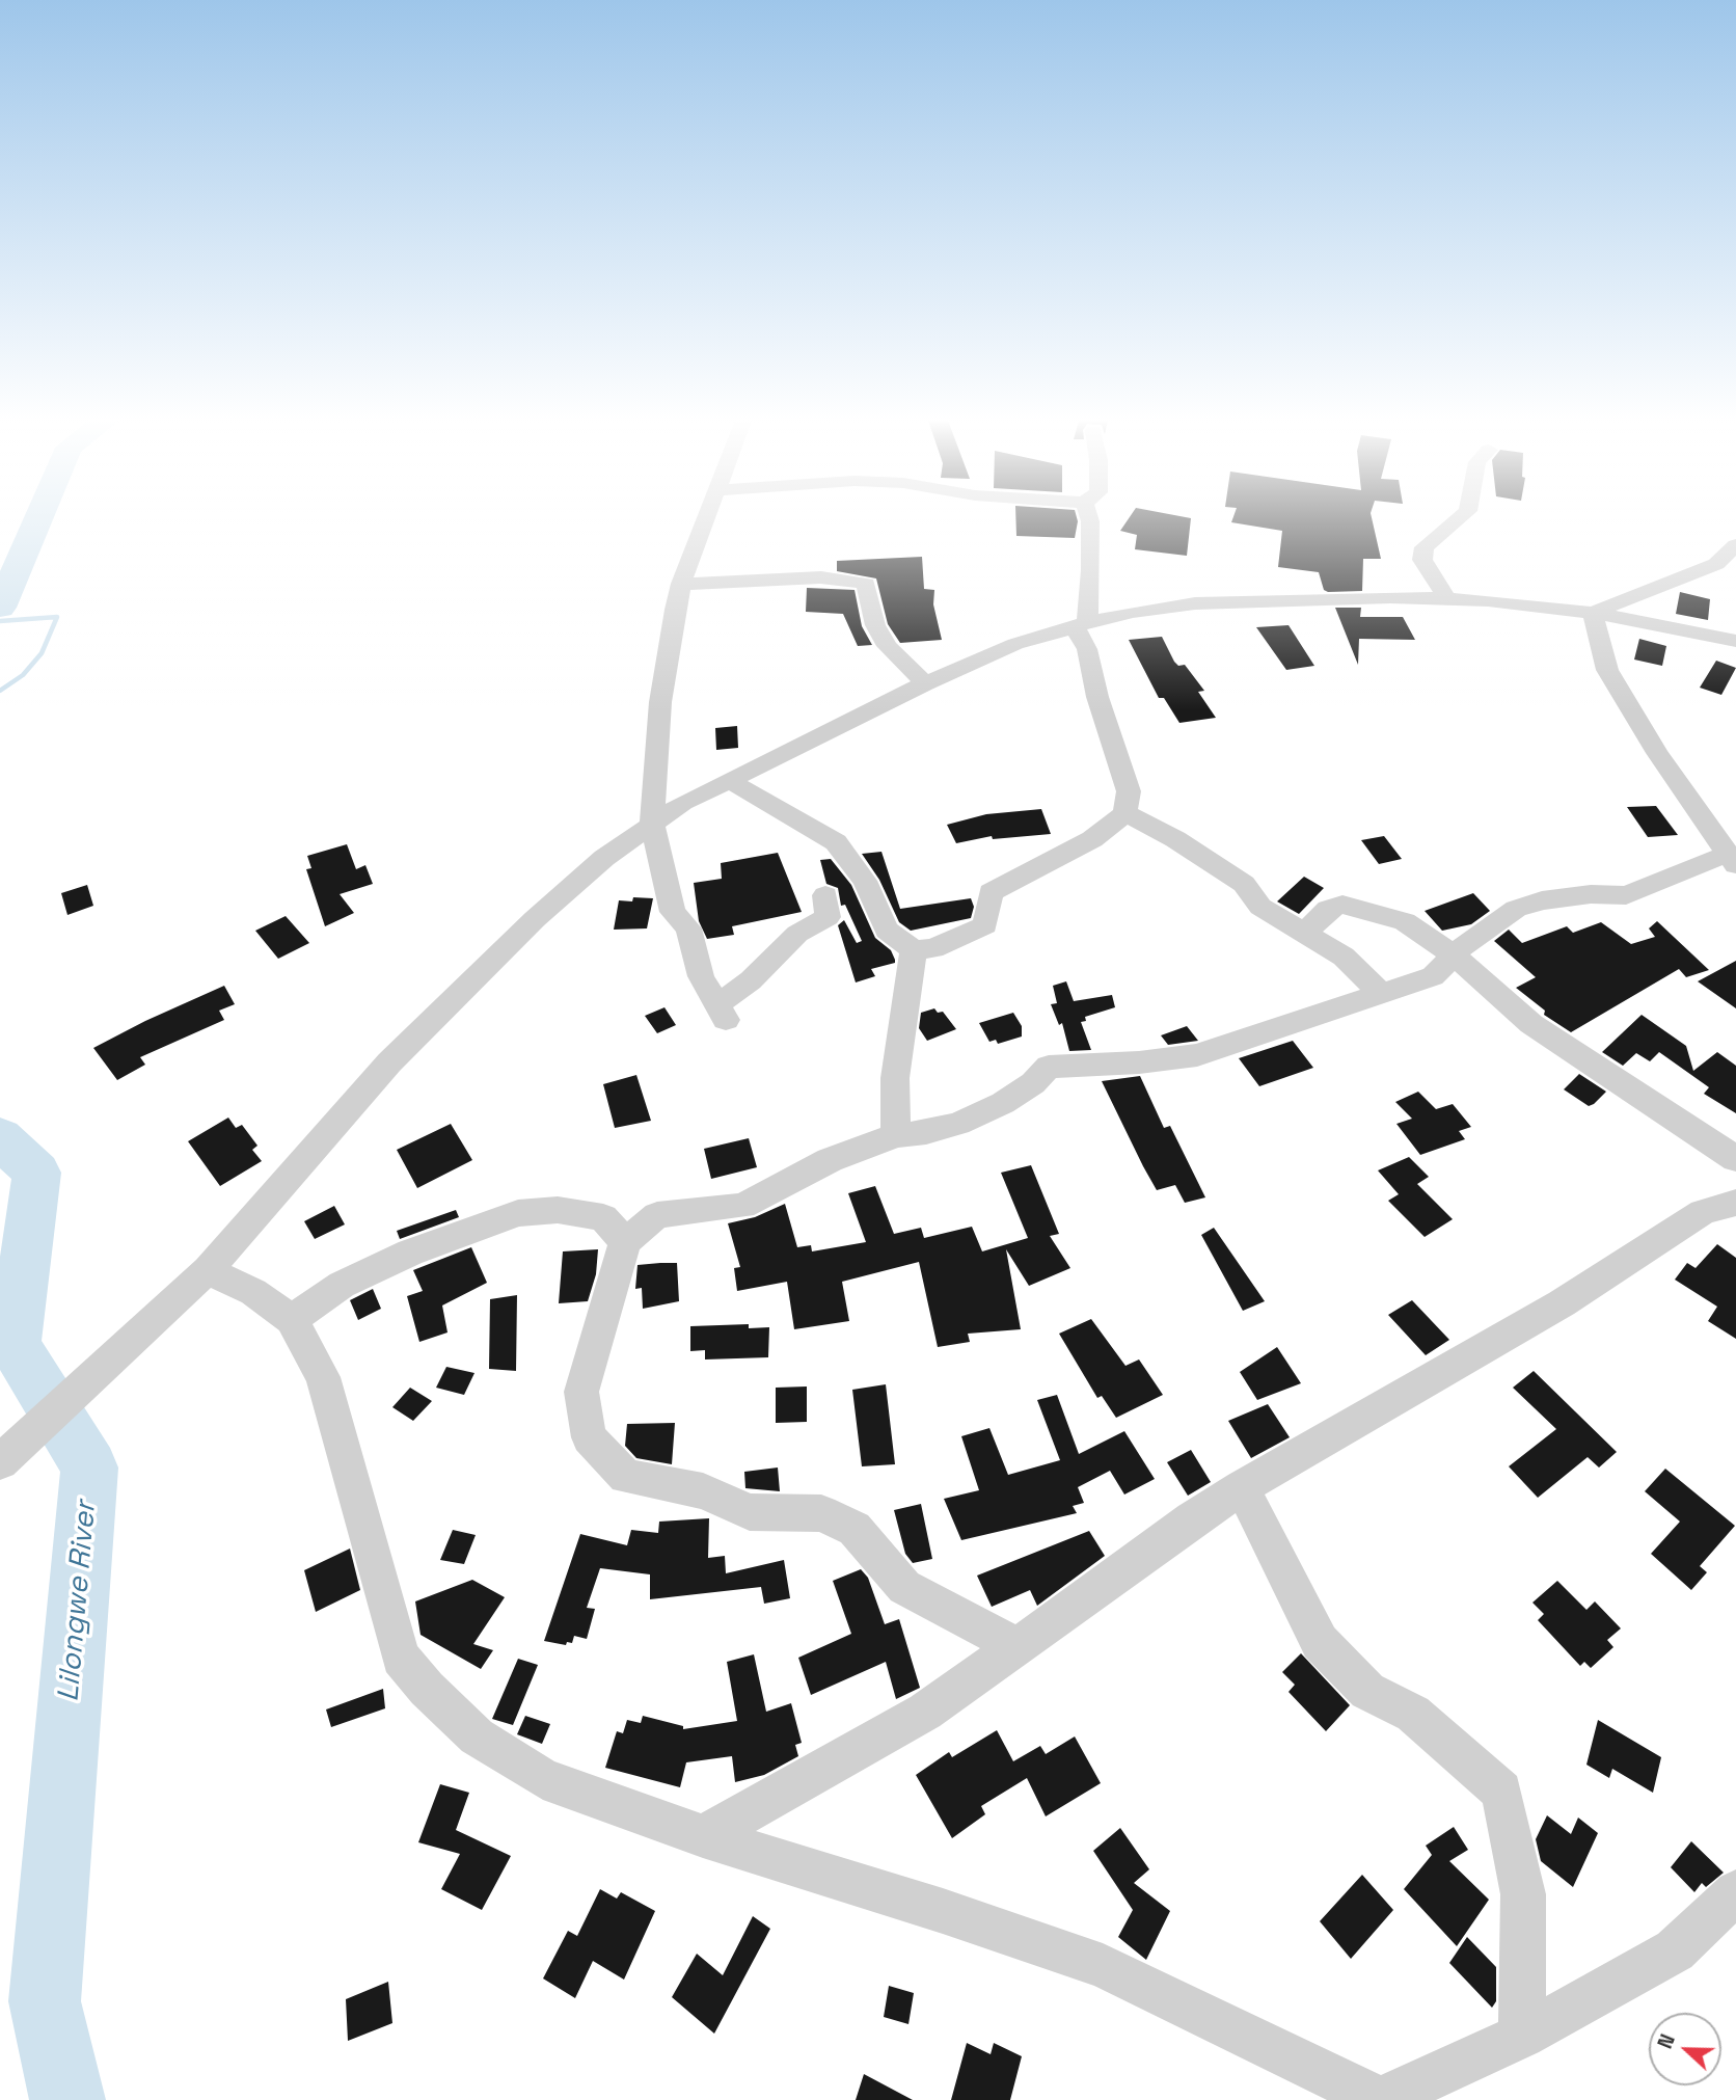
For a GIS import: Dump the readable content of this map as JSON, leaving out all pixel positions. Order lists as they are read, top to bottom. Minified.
{"water":["Lilongwe River"],"north":"left"}
